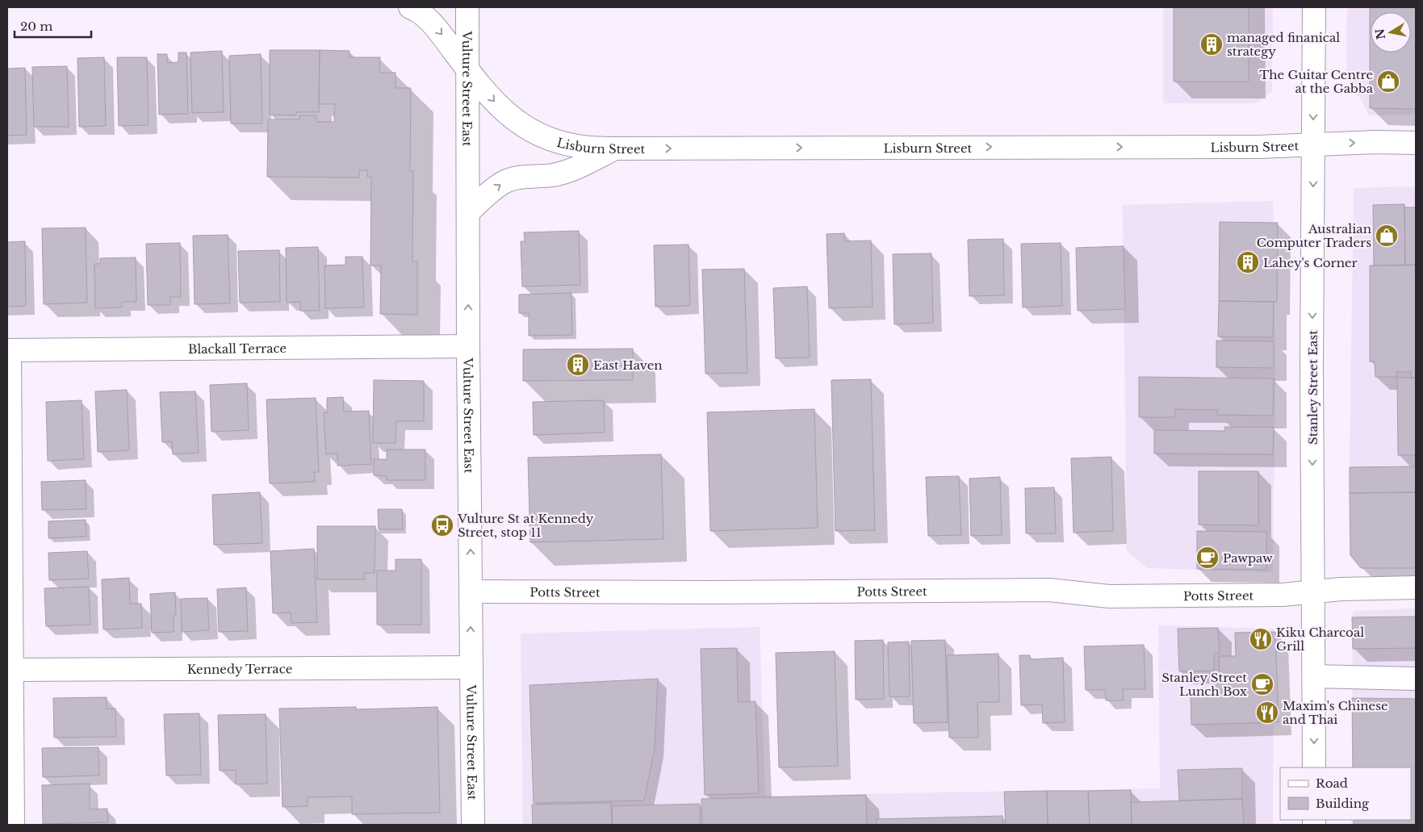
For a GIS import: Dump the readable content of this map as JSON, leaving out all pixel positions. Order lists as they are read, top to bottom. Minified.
{"streets":{"main road":["Vulture Street East","Lisburn Street","Blackall Terrace","Stanley Street East","Potts Street","Kennedy Terrace"]},"crossings":[["Vulture Street East","Lisburn Street"],["Vulture Street East","Blackall Terrace"],["Vulture Street East","Potts Street"],["Vulture Street East","Kennedy Terrace"],["Lisburn Street","Stanley Street East"],["Stanley Street East","Potts Street"]],"one_way":["Vulture Street East","Lisburn Street","Stanley Street East"],"places":{"building":["managed finanical strategy","Lahey's Corner","East Haven"],"shop":["The Guitar Centre at the Gabba","Australian Computer Traders"],"bus stop":["Vulture St at Kennedy Street, stop 11"],"cafe":["Pawpaw","Stanley Street Lunch Box"],"restaurant":["Kiku Charcoal Grill","Maxim's Chinese and Thai"]},"legend":["Road","Building"],"scale_bar":"20 m","north":"left"}
